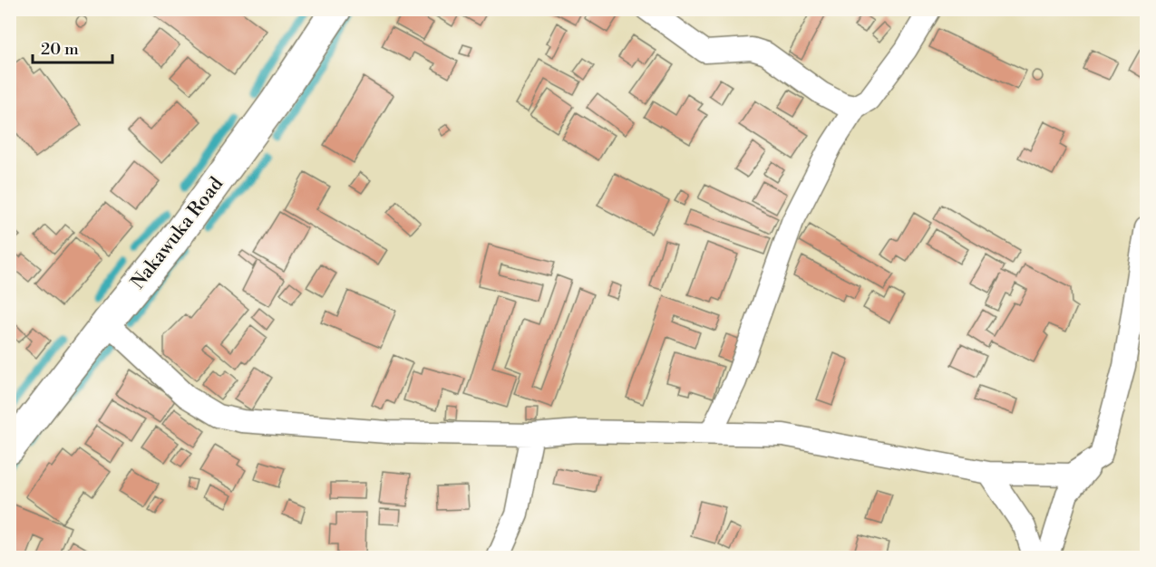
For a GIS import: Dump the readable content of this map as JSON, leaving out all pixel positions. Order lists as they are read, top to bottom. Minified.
{"streets":{"main road":["Nakawuka Road"]},"scale_bar":"20 m"}
